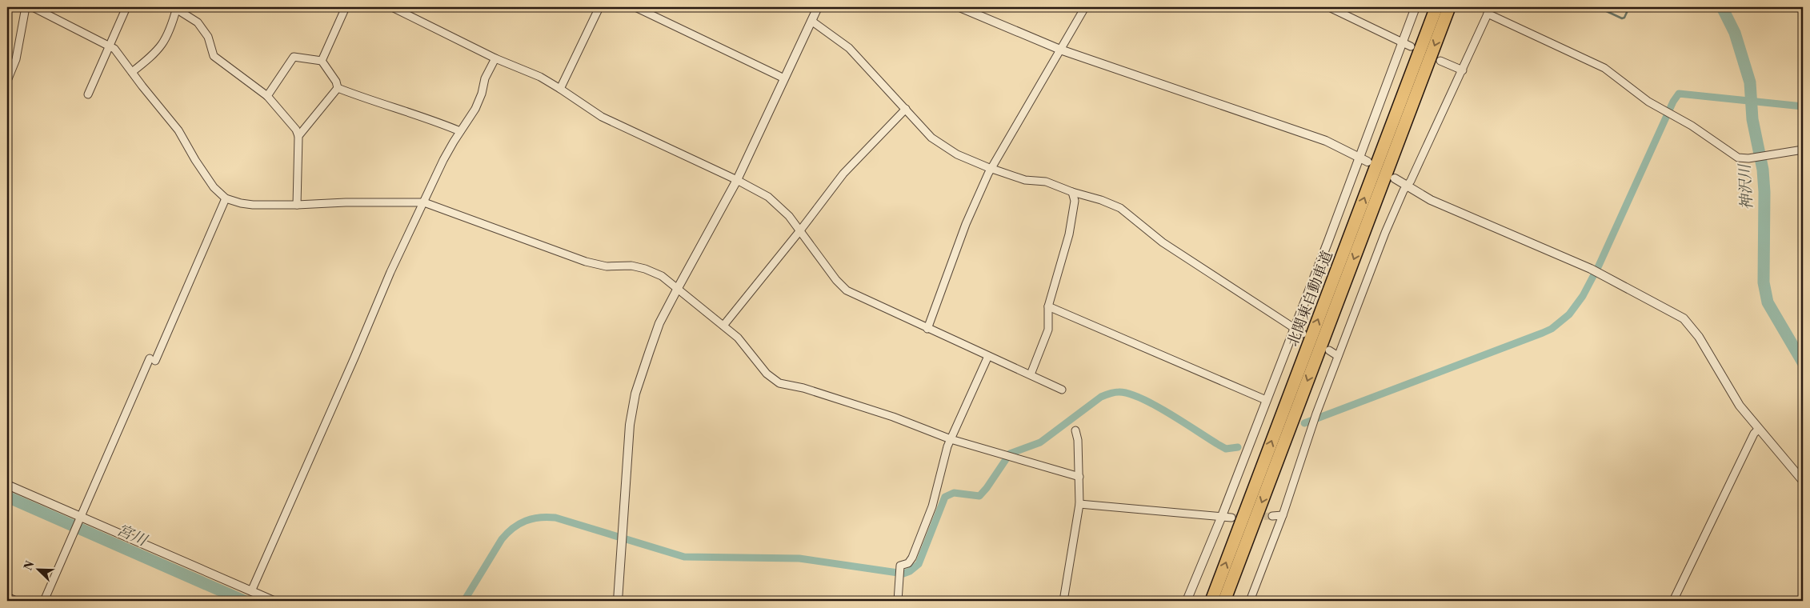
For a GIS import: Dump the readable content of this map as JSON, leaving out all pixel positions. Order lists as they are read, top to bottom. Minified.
{"streets":{"highway":["北関東自動車道"]},"water":["神沢川","宮川"],"north":"top left"}
